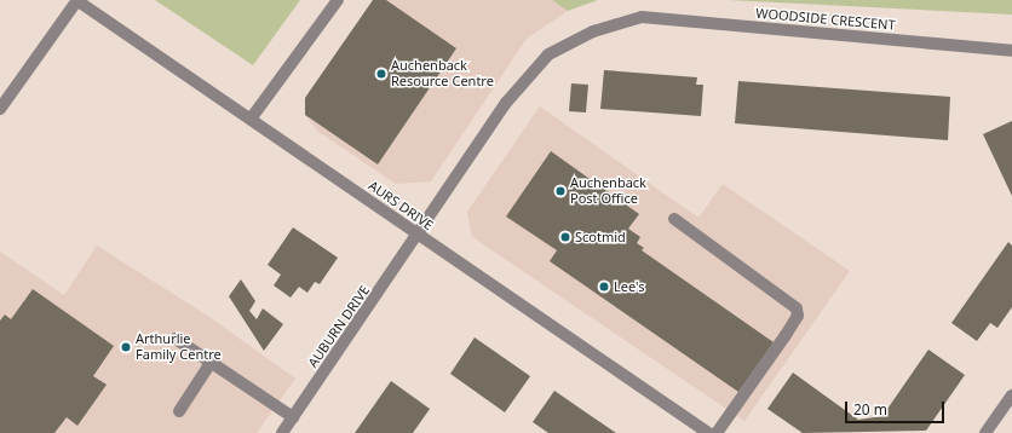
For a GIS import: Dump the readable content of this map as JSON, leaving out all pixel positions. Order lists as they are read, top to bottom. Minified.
{"streets":{"street":["WOODSIDE CRESCENT","AURS DRIVE","AUBURN DRIVE"]},"crossings":[["WOODSIDE CRESCENT","AURS DRIVE"],["WOODSIDE CRESCENT","AUBURN DRIVE"],["AURS DRIVE","AUBURN DRIVE"]],"places":["Auchenback Resource Centre","Auchenback Post Office","Scotmid","Lee's","Arthurlie Family Centre"],"scale_bar":"20 m"}
